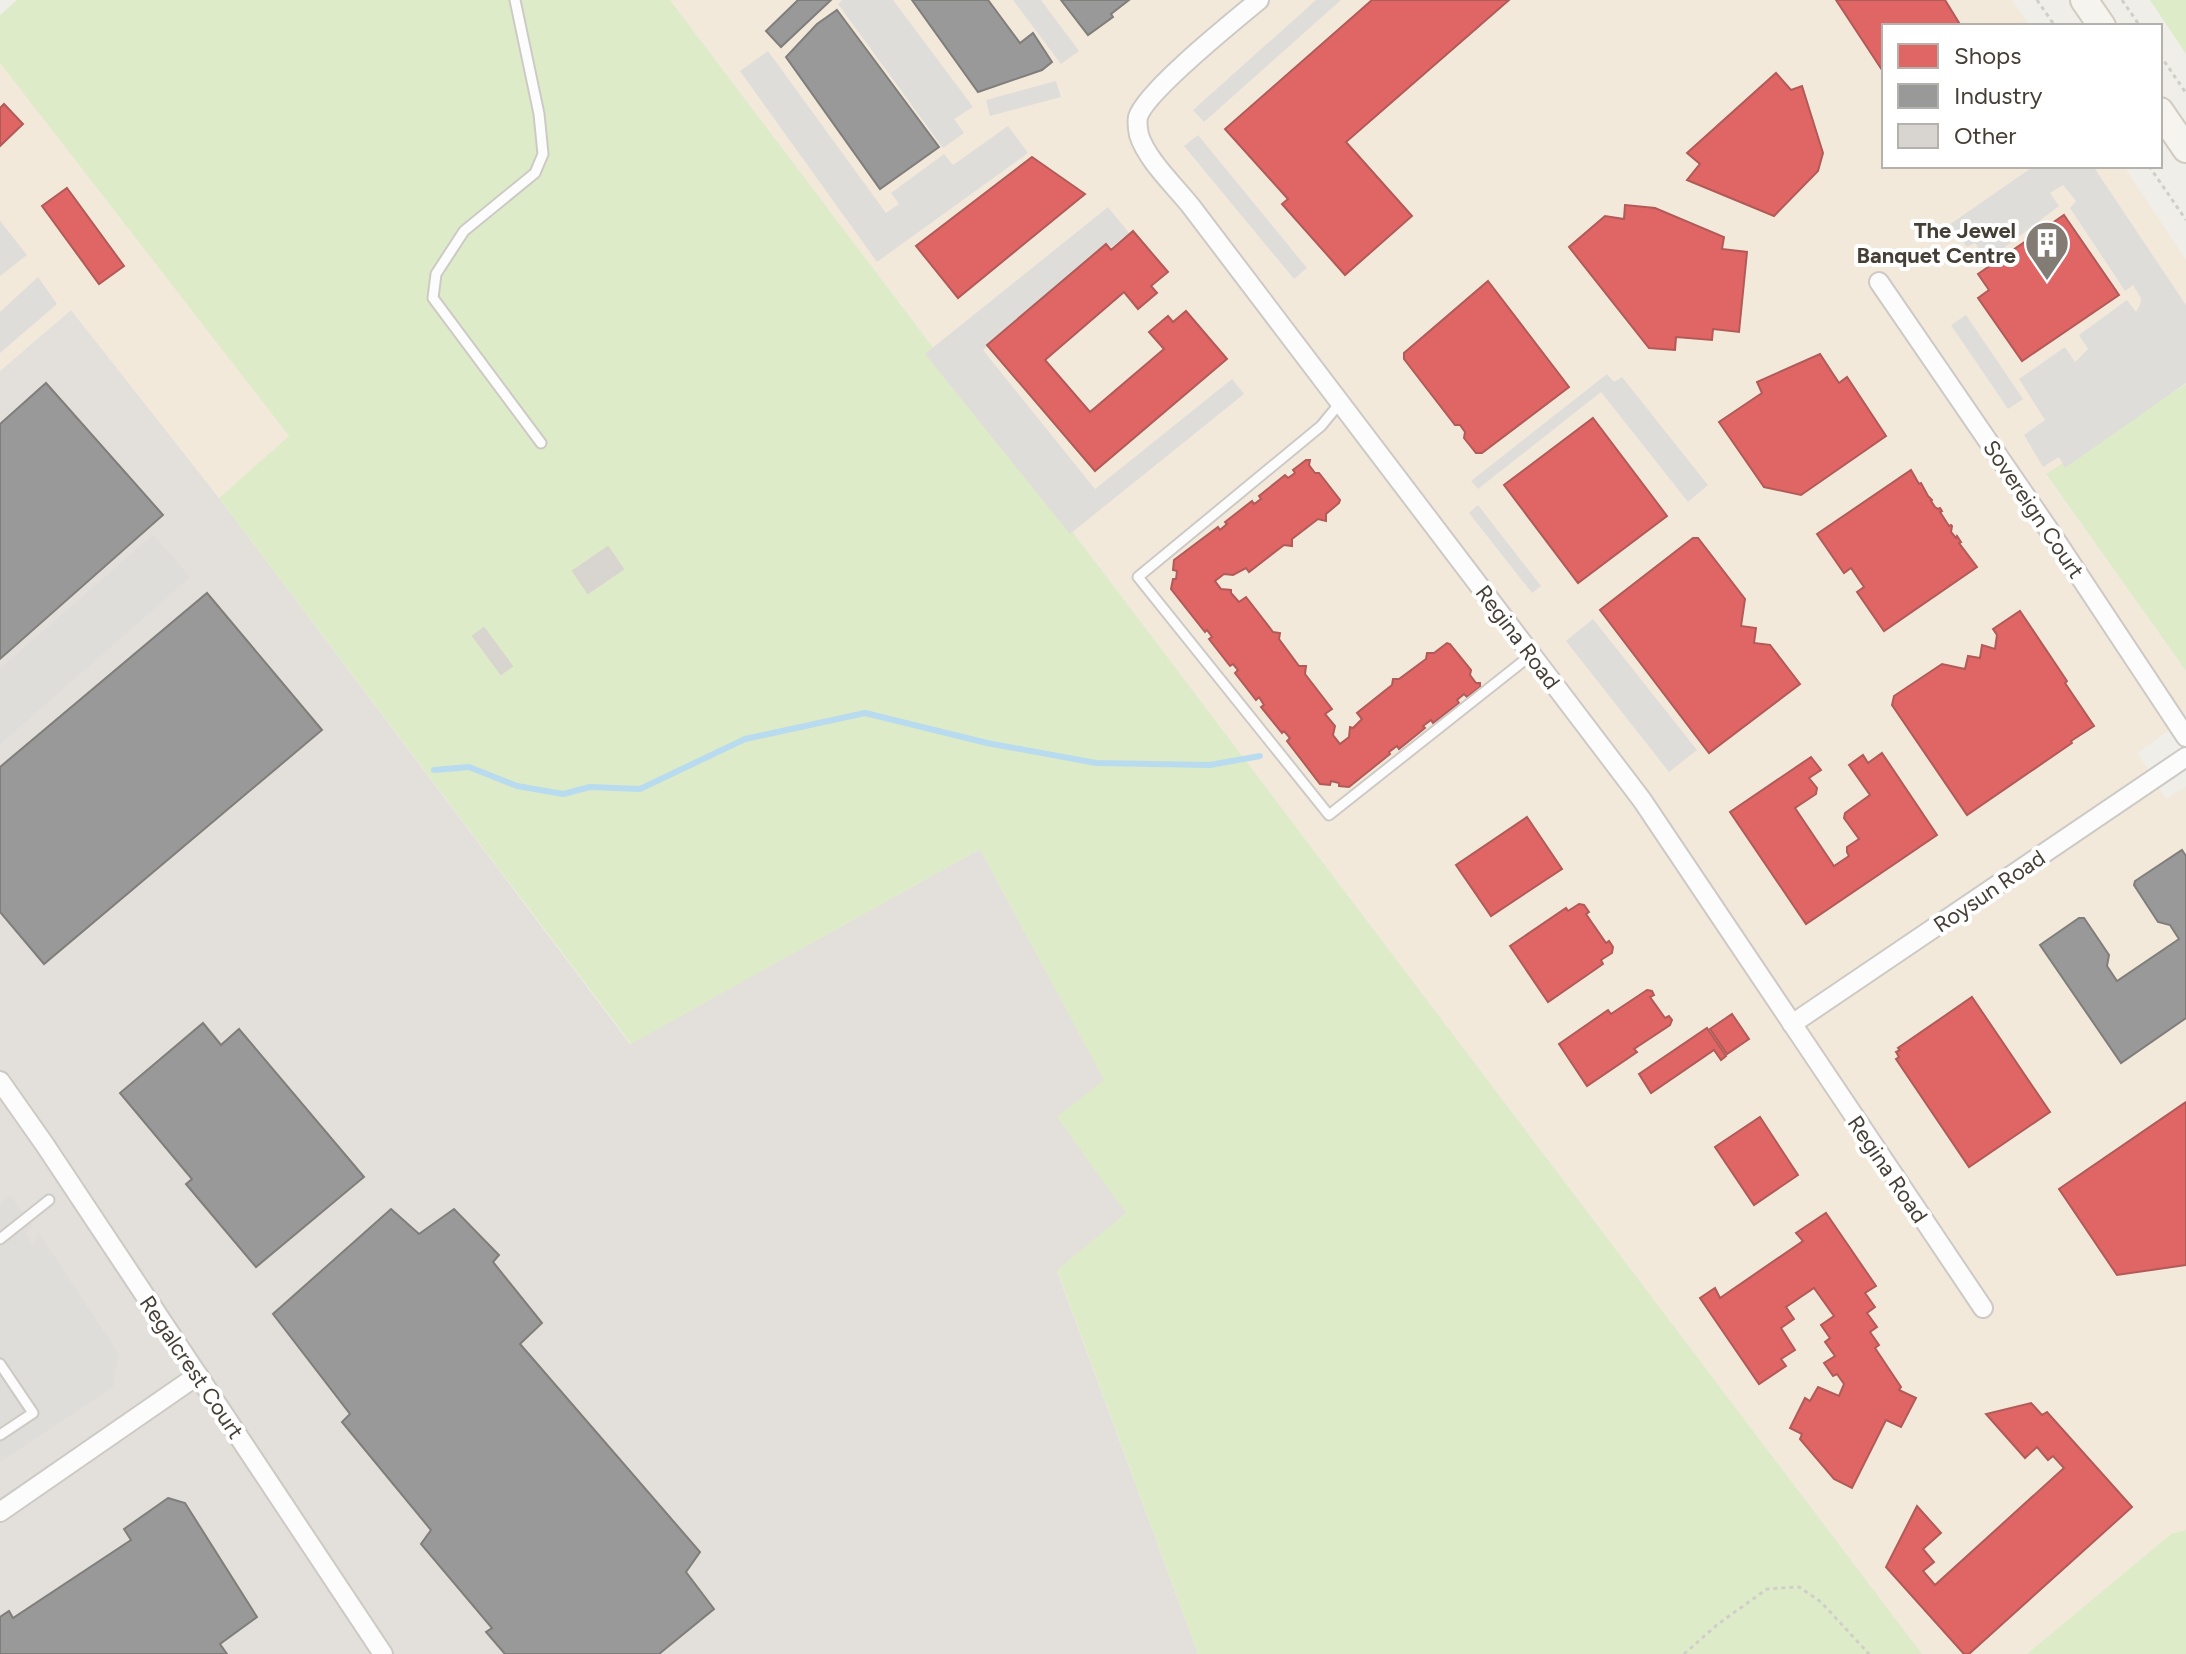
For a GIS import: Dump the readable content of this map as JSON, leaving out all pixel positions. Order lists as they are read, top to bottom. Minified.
{"streets":{"street":["Sovereign Court","Regina Road","Roysun Road","Regalcrest Court"]},"crossings":[["Regina Road","Roysun Road"]],"places":{"building":["The Jewel Banquet Centre"]},"legend":["Shops","Industry","Other"]}
